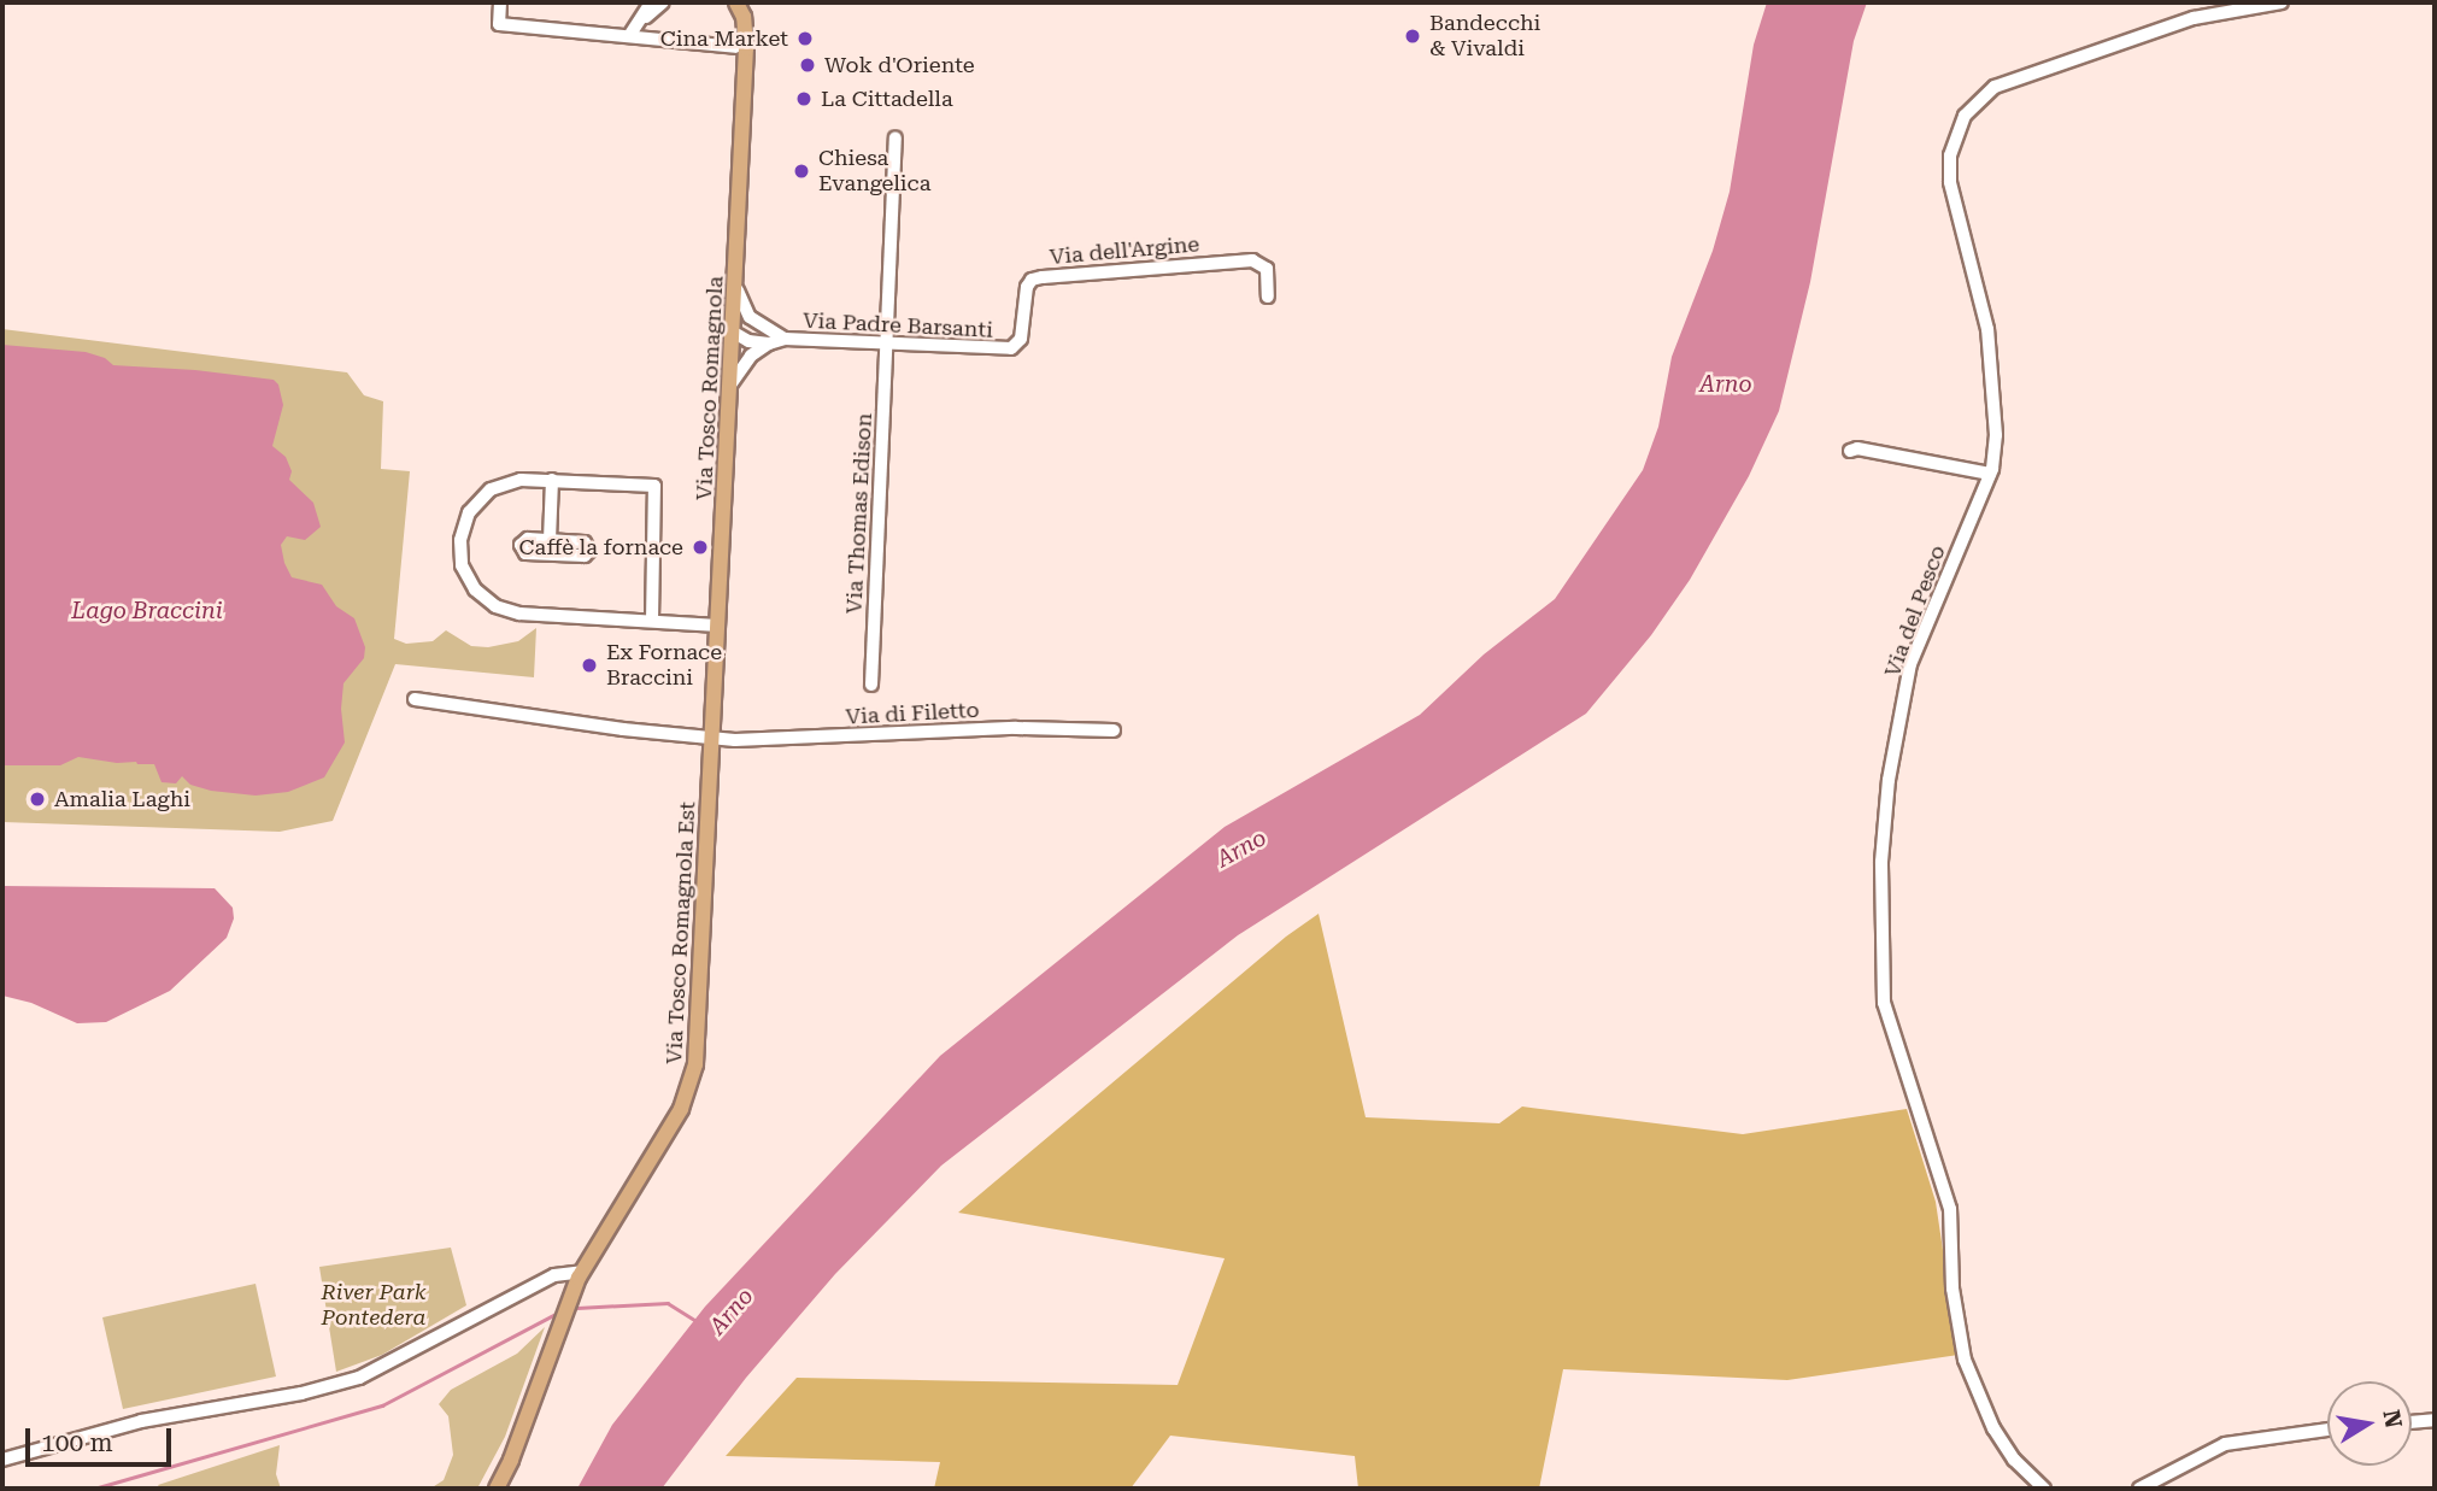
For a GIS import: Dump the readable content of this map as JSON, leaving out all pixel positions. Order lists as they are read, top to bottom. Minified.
{"streets":{"main road":["Via Tosco Romagnola","Via Tosco Romagnola Est"],"street":["Via dell'Argine","Via Padre Barsanti","Via Thomas Edison","Via del Pesco","Via di Filetto"]},"crossings":[["Via dell'Argine","Via Padre Barsanti"],["Via Padre Barsanti","Via Tosco Romagnola"],["Via Padre Barsanti","Via Thomas Edison"],["Via Tosco Romagnola","Via di Filetto"],["Via Tosco Romagnola","Via Tosco Romagnola Est"],["Via di Filetto","Via Tosco Romagnola Est"]],"water":["Arno","Lago Braccini"],"parks":["River Park Pontedera"],"places":["Bandecchi & Vivaldi","Cina Market","Wok d'Oriente","La Cittadella","Chiesa Evangelica","Caffè la fornace","Ex Fornace Braccini","Amalia Laghi"],"scale_bar":"100 m","north":"right"}
